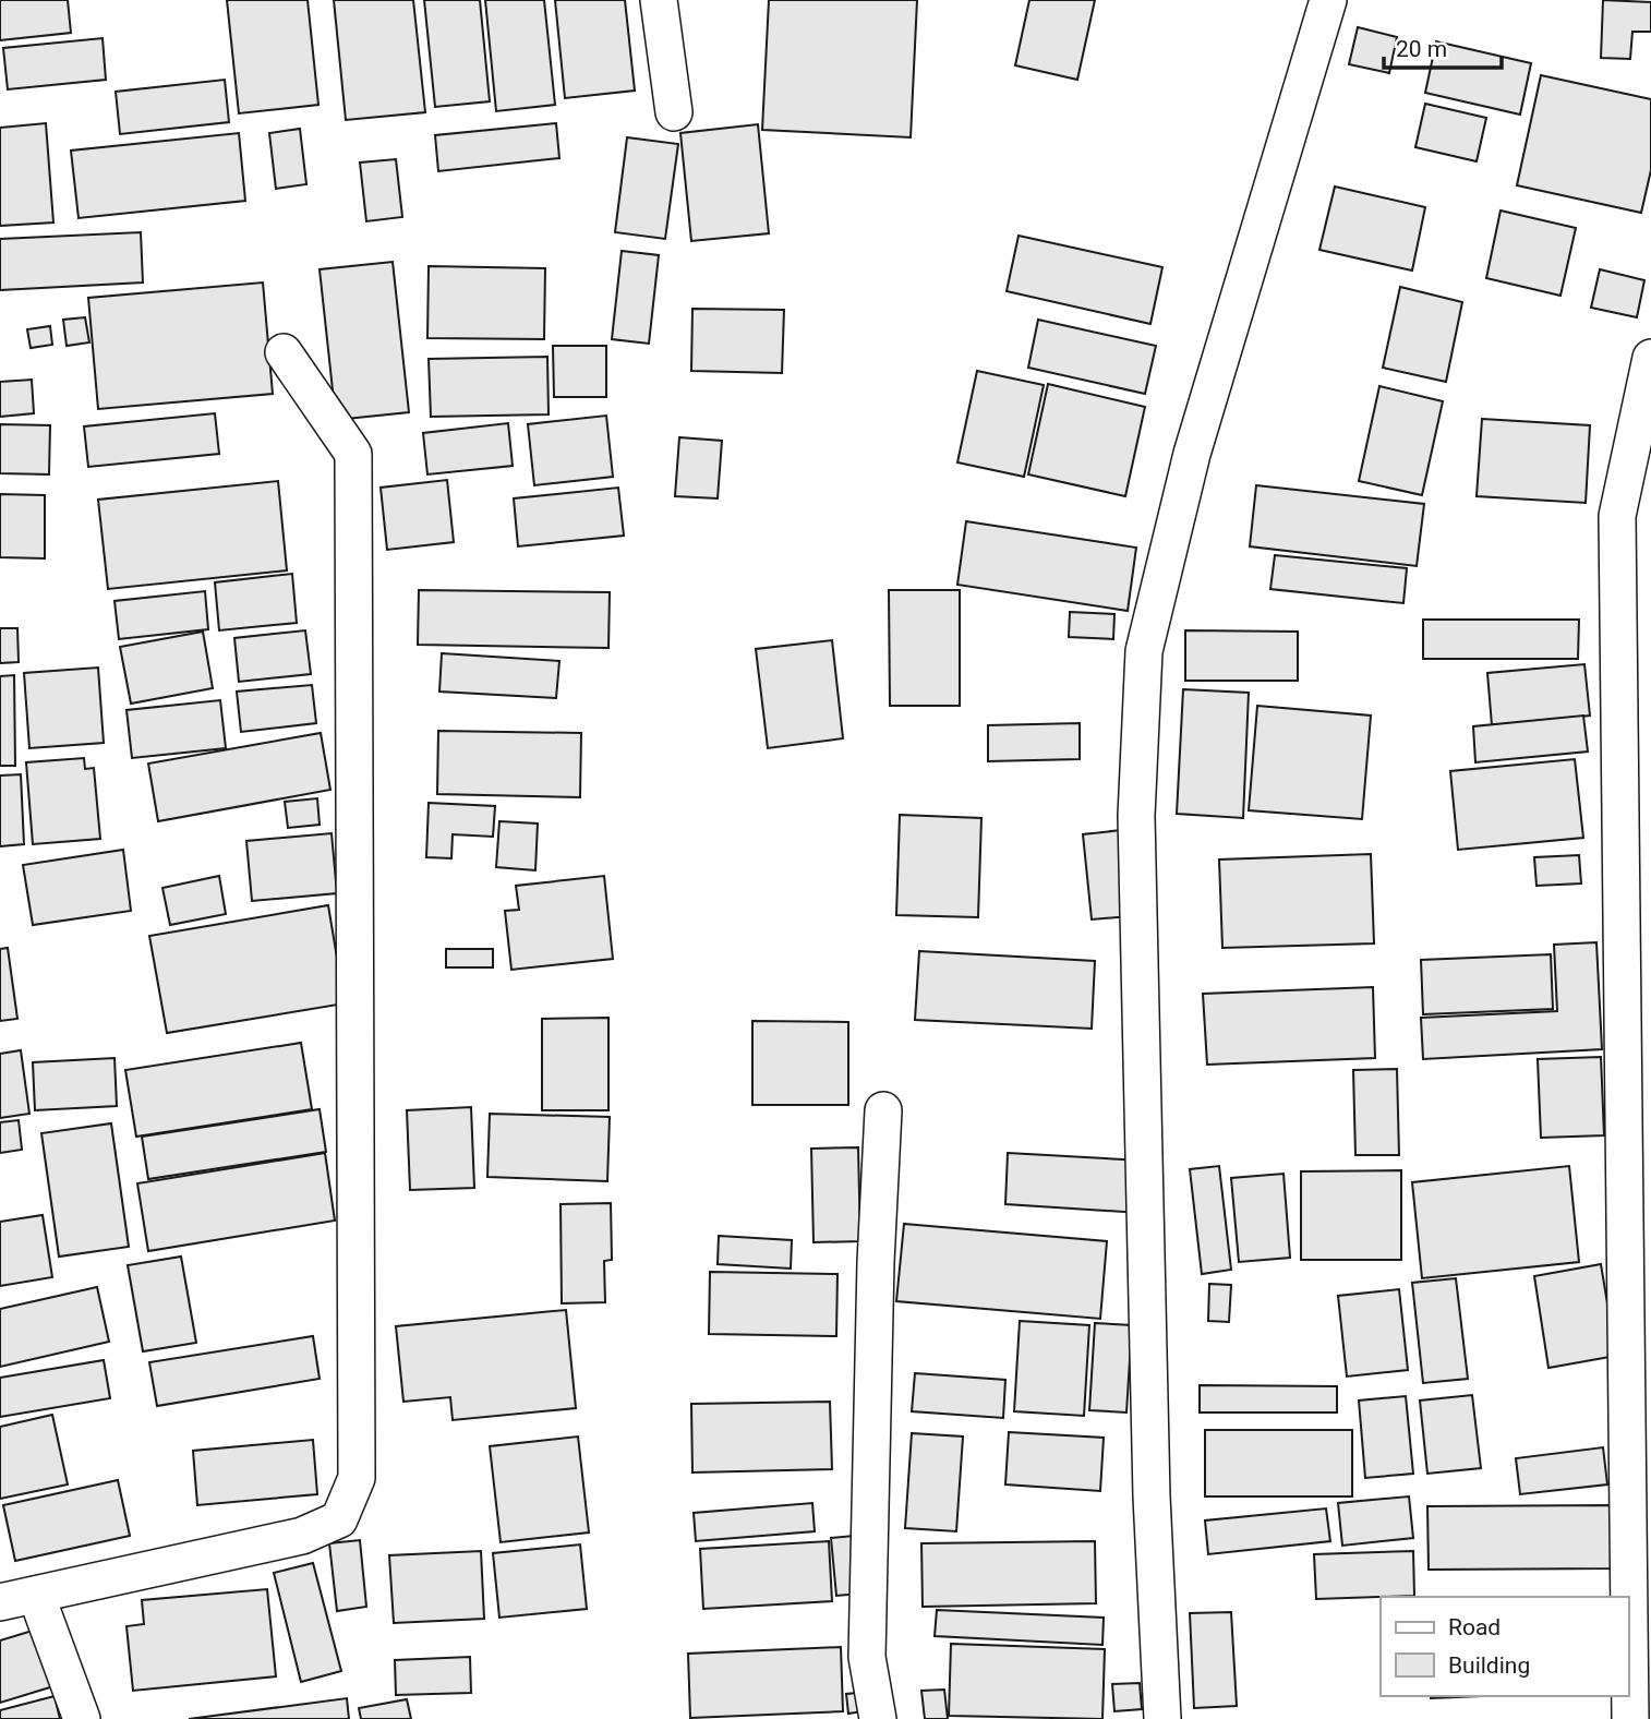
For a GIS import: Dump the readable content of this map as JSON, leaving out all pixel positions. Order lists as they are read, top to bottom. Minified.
{"legend":["Road","Building"],"scale_bar":"20 m"}
